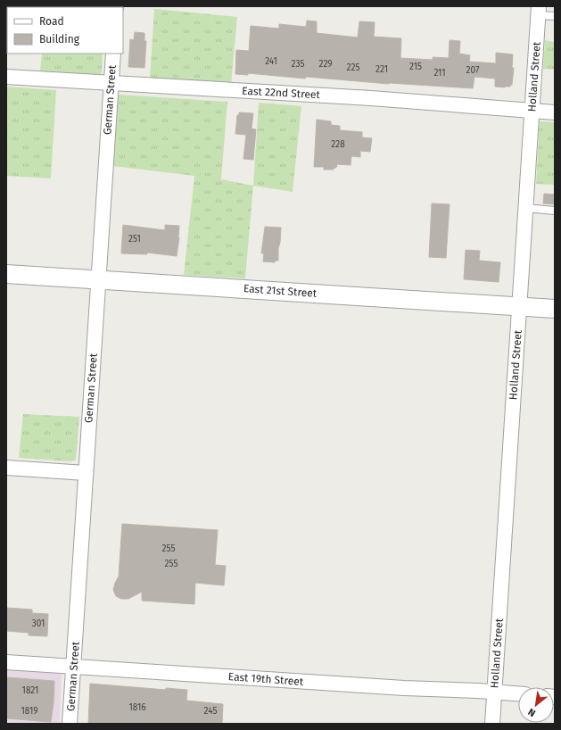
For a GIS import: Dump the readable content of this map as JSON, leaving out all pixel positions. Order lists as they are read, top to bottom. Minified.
{"streets":{"street":["Holland Street","East 22nd Street","German Street","East 21st Street","East 19th Street"]},"crossings":[["Holland Street","East 22nd Street"],["Holland Street","East 21st Street"],["Holland Street","East 19th Street"],["East 22nd Street","German Street"],["German Street","East 21st Street"],["German Street","East 19th Street"]],"house_numbers":["241","235","229","215","225","221","207","211","228","251","255","255","301","1821","1816","1819","245"],"legend":["Road","Building"],"north":"bottom left"}
